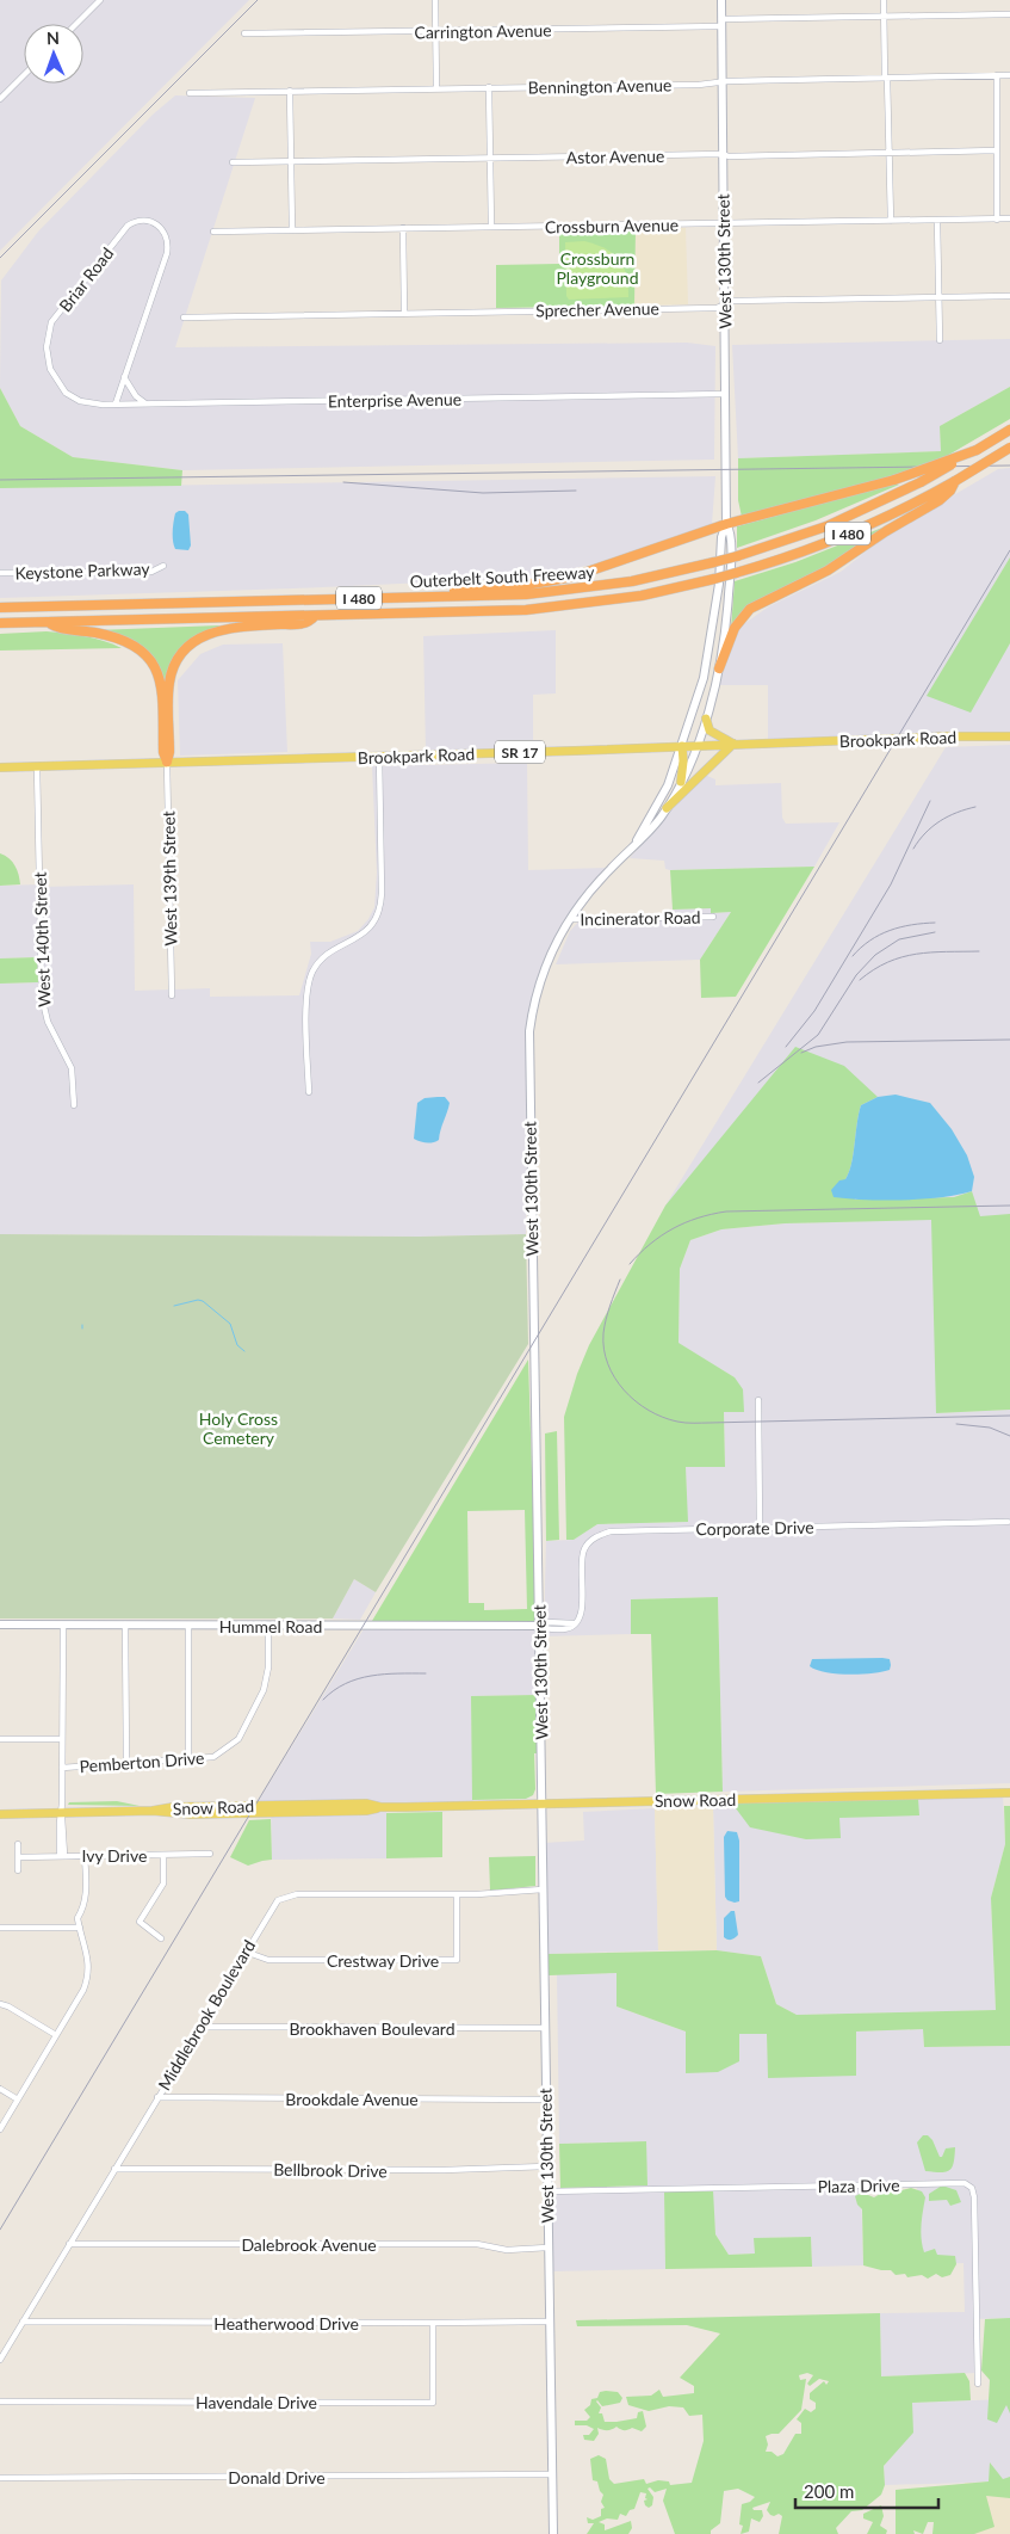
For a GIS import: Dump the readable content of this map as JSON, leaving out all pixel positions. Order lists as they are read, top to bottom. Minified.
{"streets":{"highway":["I 480","Outerbelt South Freeway"],"main road":["West 130th Street","Brookpark Road","SR 17","Hummel Road","Snow Road"],"street":["Carrington Avenue","Bennington Avenue","Astor Avenue","Crossburn Avenue","Briar Road","Sprecher Avenue","Enterprise Avenue","Keystone Parkway","West 139th Street","Incinerator Road","West 140th Street","Corporate Drive","Pemberton Drive","Ivy Drive","Crestway Drive","Middlebrook Boulevard","Brookhaven Boulevard","Brookdale Avenue","Bellbrook Drive","Plaza Drive","Dalebrook Avenue","Heatherwood Drive","Havendale Drive","Donald Drive"]},"crossings":[["Carrington Avenue","West 130th Street"],["Bennington Avenue","West 130th Street"],["Astor Avenue","West 130th Street"],["Crossburn Avenue","West 130th Street"],["West 130th Street","Sprecher Avenue"],["West 130th Street","Enterprise Avenue"],["West 130th Street","Brookpark Road"],["West 130th Street","Incinerator Road"],["West 130th Street","Corporate Drive"],["West 130th Street","Hummel Road"],["West 130th Street","Snow Road"],["West 130th Street","Middlebrook Boulevard"],["West 130th Street","Brookhaven Boulevard"],["West 130th Street","Brookdale Avenue"],["West 130th Street","Bellbrook Drive"],["West 130th Street","Plaza Drive"],["West 130th Street","Dalebrook Avenue"],["West 130th Street","Heatherwood Drive"],["West 130th Street","Donald Drive"],["Briar Road","Enterprise Avenue"],["Brookpark Road","West 139th Street"],["Brookpark Road","West 140th Street"],["Corporate Drive","Hummel Road"],["Hummel Road","Pemberton Drive"],["Crestway Drive","Middlebrook Boulevard"],["Middlebrook Boulevard","Brookhaven Boulevard"],["Middlebrook Boulevard","Brookdale Avenue"],["Middlebrook Boulevard","Bellbrook Drive"],["Middlebrook Boulevard","Dalebrook Avenue"],["Middlebrook Boulevard","Heatherwood Drive"],["Heatherwood Drive","Havendale Drive"]],"parks":["Crossburn Playground","Holy Cross Cemetery"],"scale_bar":"200 m","north":"top"}
